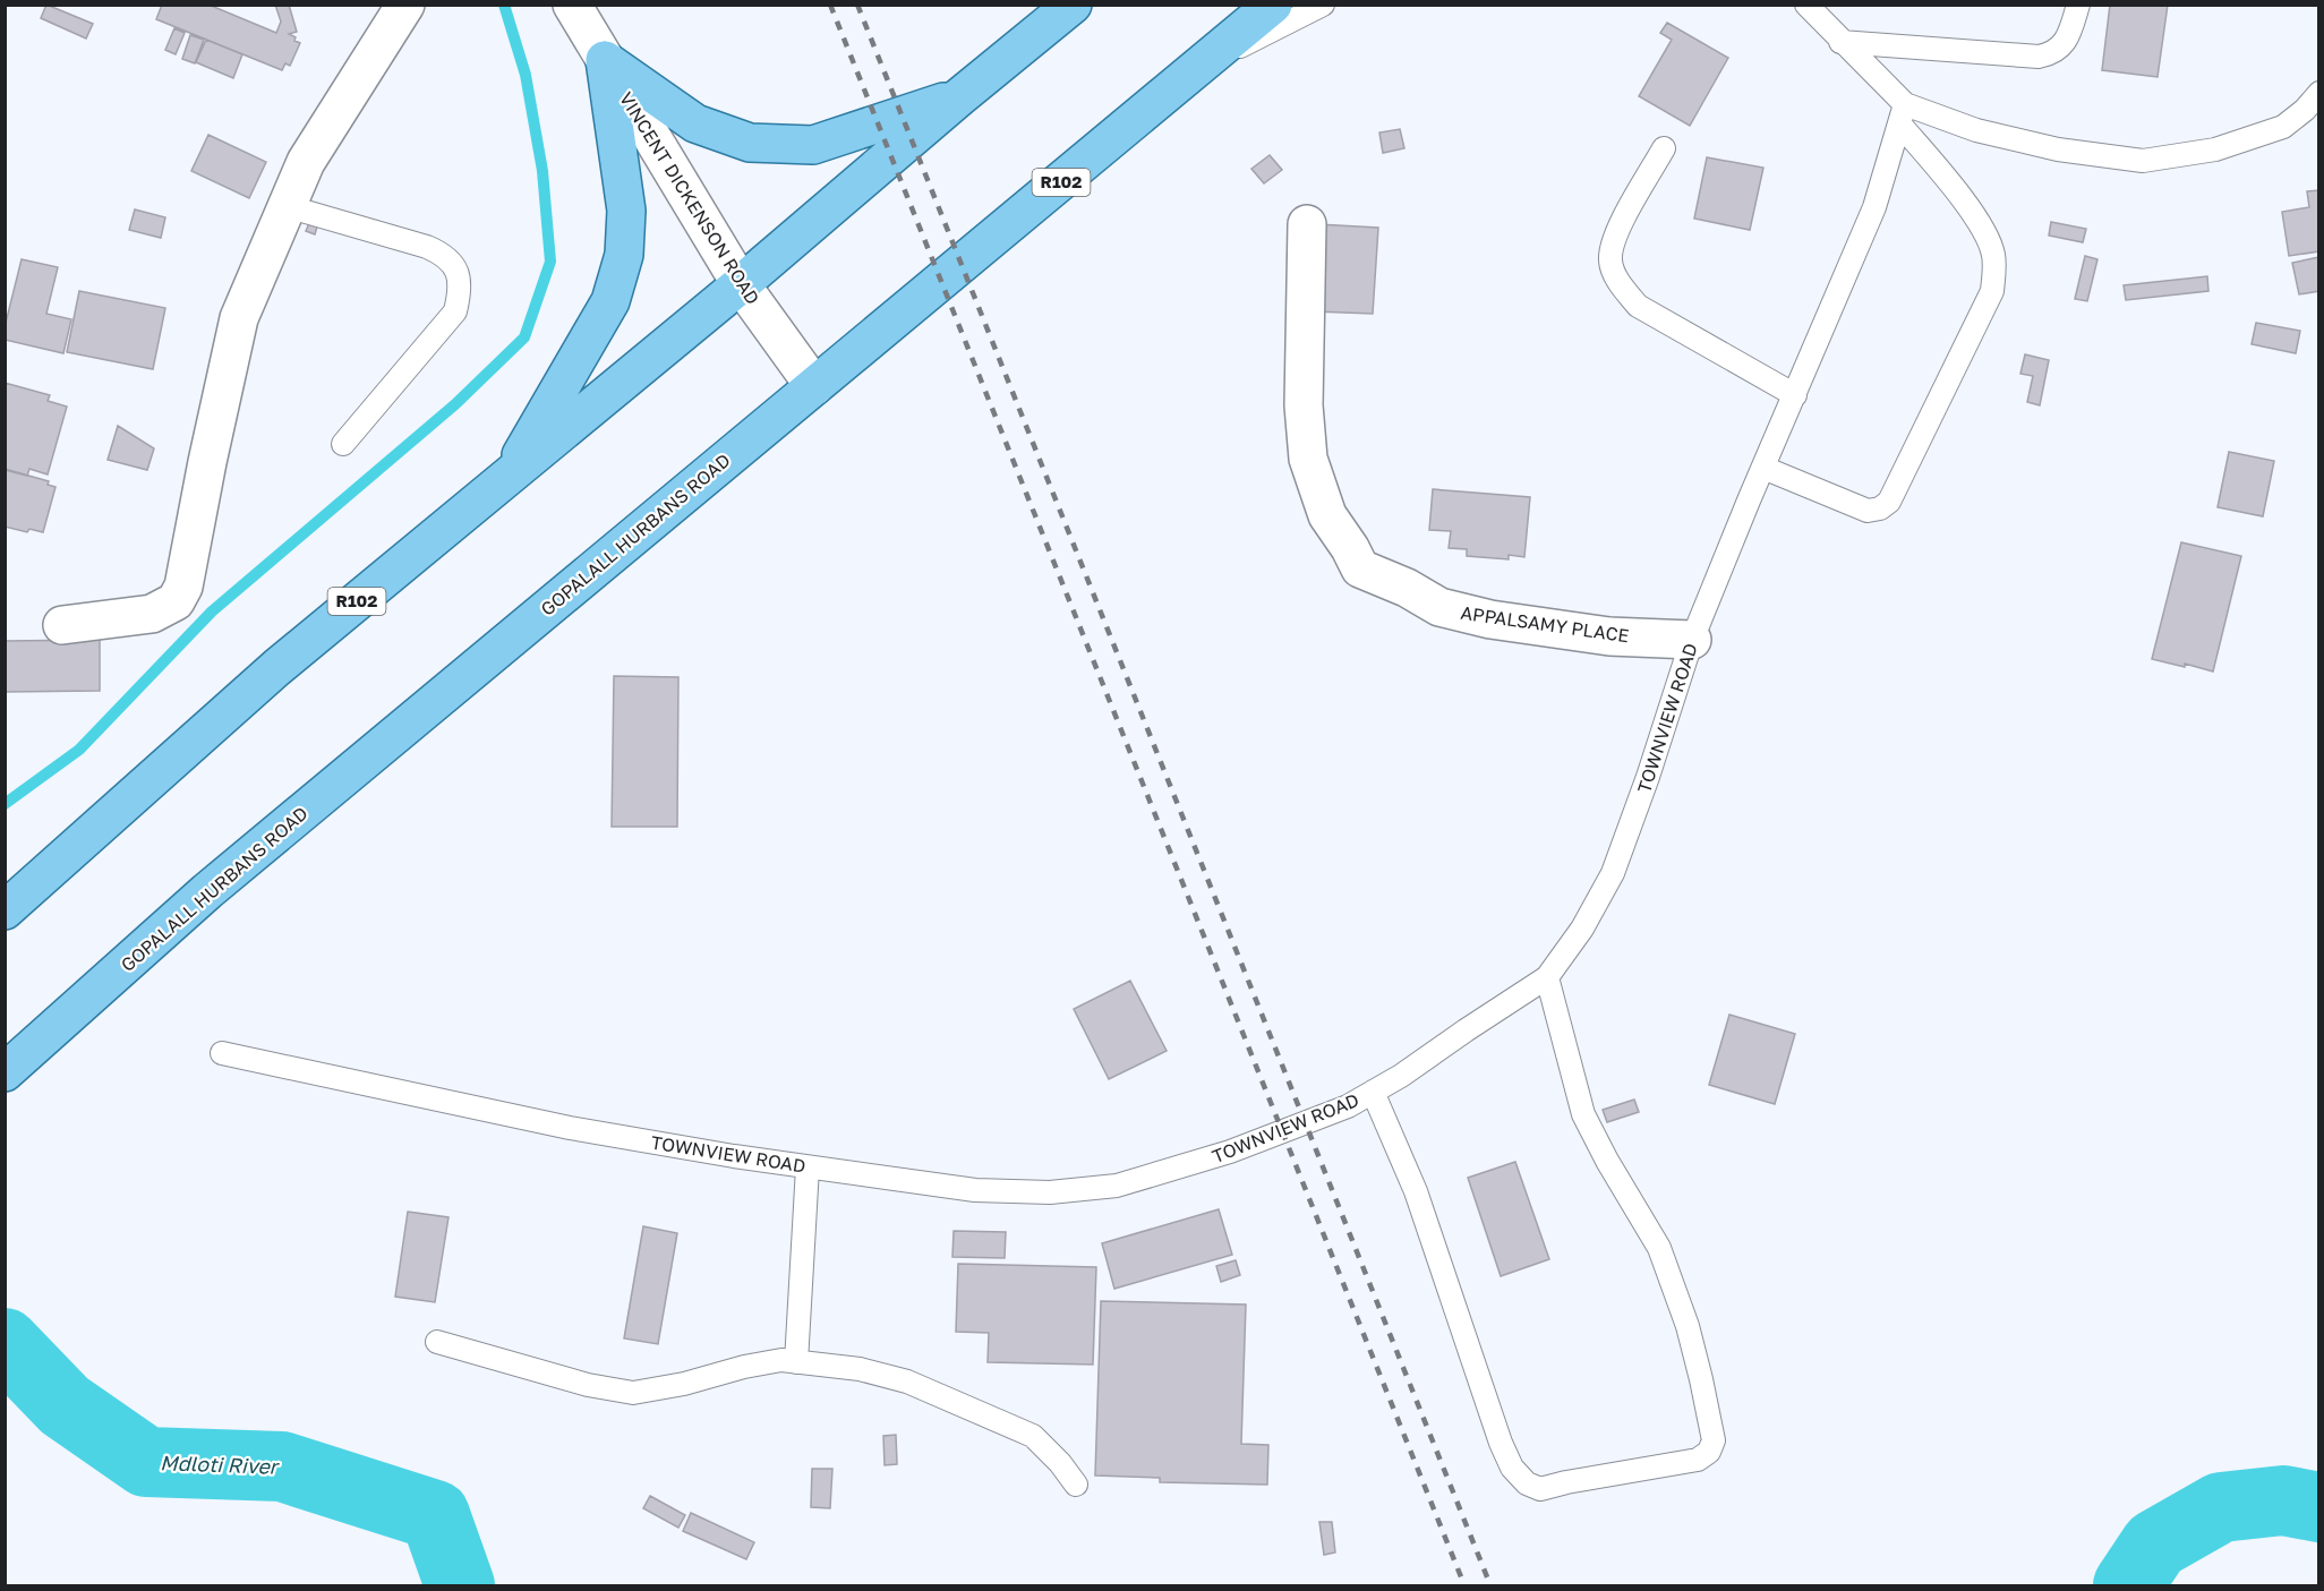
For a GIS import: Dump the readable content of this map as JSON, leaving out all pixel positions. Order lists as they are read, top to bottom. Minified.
{"streets":{"main road":["R102","GOPALALL HURBANS ROAD"],"street":["VINCENT DICKENSON ROAD","APPALSAMY PLACE"],"lane":["TOWNVIEW ROAD"]},"crossings":[["R102","VINCENT DICKENSON ROAD"],["VINCENT DICKENSON ROAD","GOPALALL HURBANS ROAD"],["APPALSAMY PLACE","TOWNVIEW ROAD"]],"water":["Mdloti River"]}
